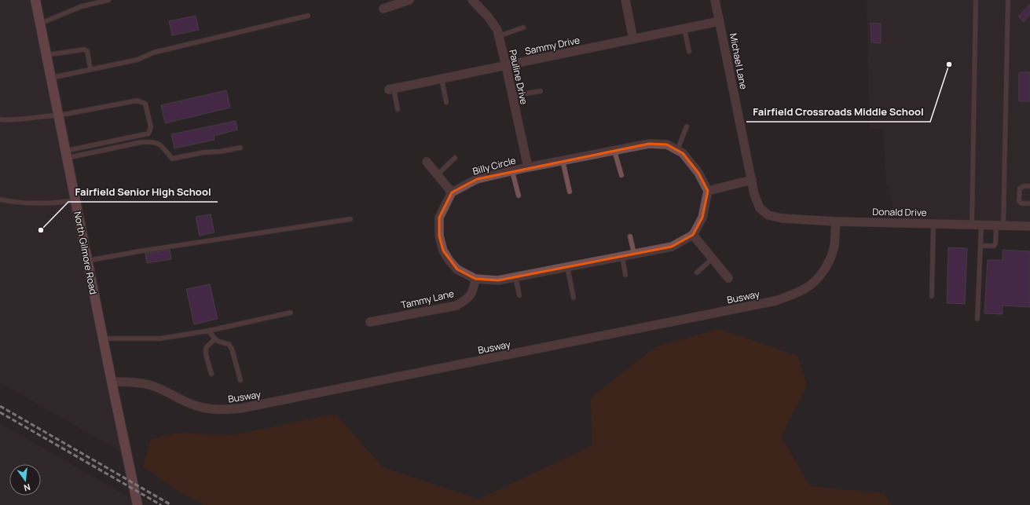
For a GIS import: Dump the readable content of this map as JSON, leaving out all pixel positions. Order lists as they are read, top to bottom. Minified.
{"streets":{"street":["Sammy Drive","Michael Lane","Pauline Drive","Billy Circle","Donald Drive","North Gilmore Road","Busway","Tammy Lane"]},"crossings":[["Sammy Drive","Michael Lane"],["Sammy Drive","Pauline Drive"],["Michael Lane","Donald Drive"],["Pauline Drive","Billy Circle"],["Donald Drive","Busway"],["North Gilmore Road","Busway"]],"places":["Fairfield Crossroads Middle School","Fairfield Senior High School"],"north":"bottom"}
